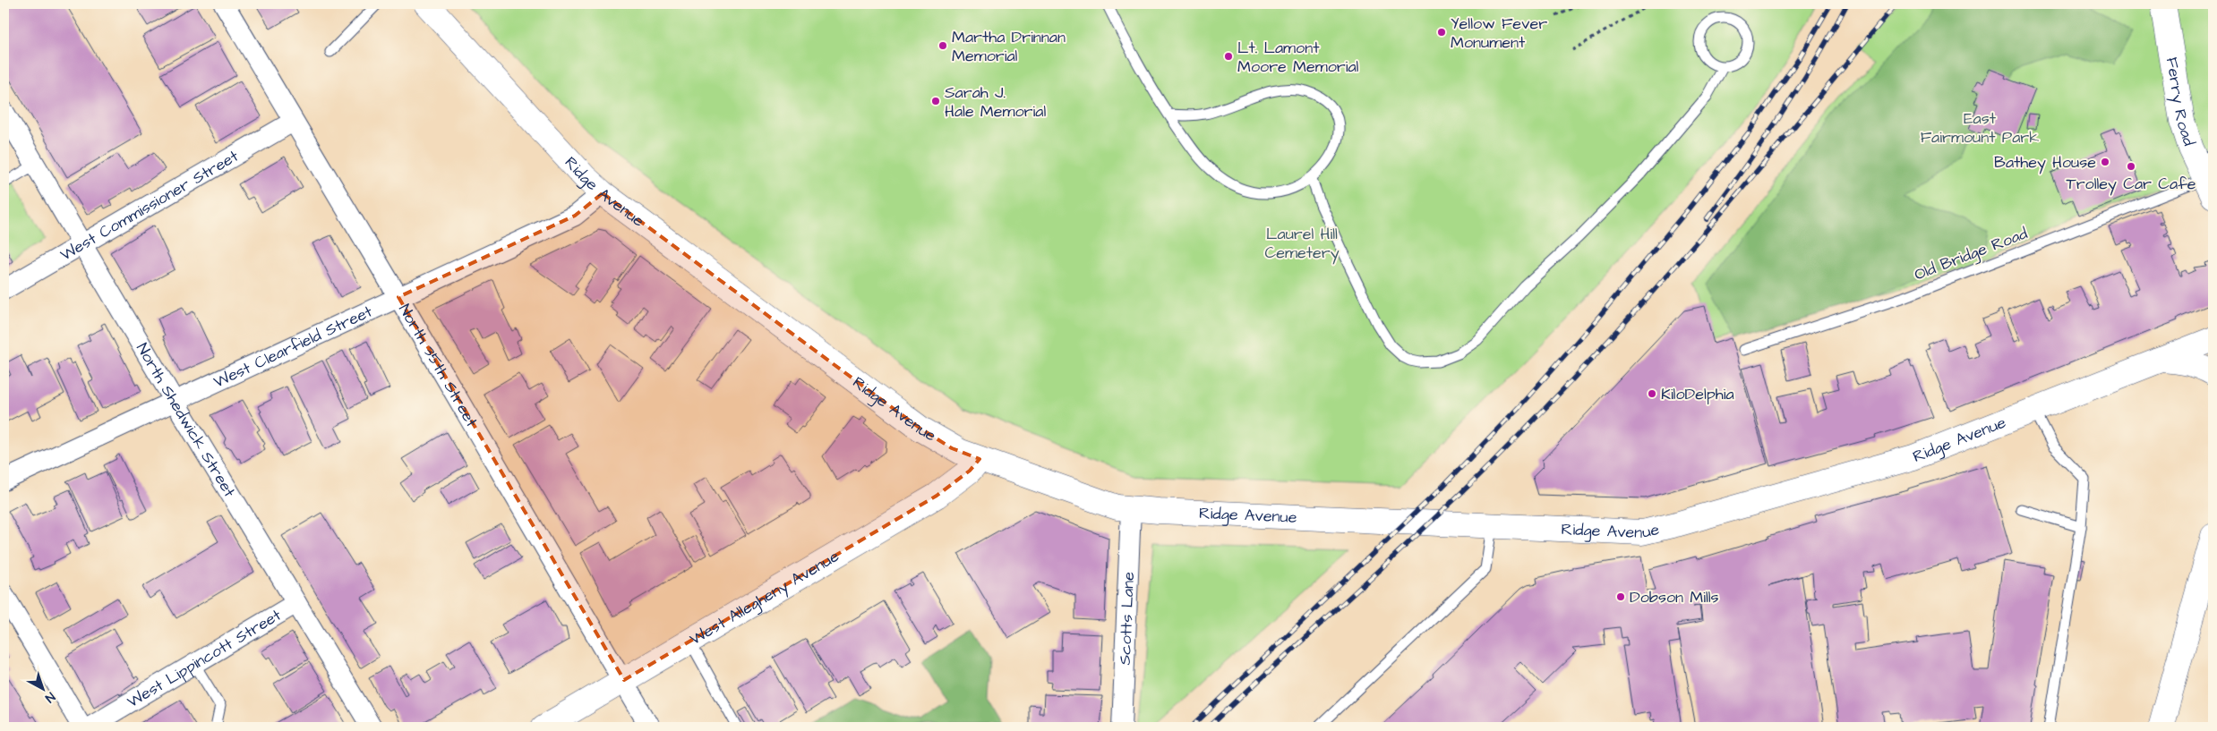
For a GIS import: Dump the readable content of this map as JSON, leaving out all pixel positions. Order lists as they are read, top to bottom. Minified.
{"streets":{"main road":["Ferry Road","Ridge Avenue","West Allegheny Avenue"],"street":["West Commissioner Street","West Clearfield Street","North 35th Street","North Shedwick Street","Scotts Lane","West Lippincott Street"],"lane":["Old Bridge Road"]},"crossings":[["Ferry Road","Old Bridge Road"],["Ridge Avenue","West Clearfield Street"],["Ridge Avenue","West Allegheny Avenue"],["Ridge Avenue","Scotts Lane"],["West Commissioner Street","North 35th Street"],["West Commissioner Street","North Shedwick Street"],["West Clearfield Street","North 35th Street"],["West Clearfield Street","North Shedwick Street"],["North 35th Street","West Allegheny Avenue"],["North Shedwick Street","West Lippincott Street"]],"parks":["East Fairmount Park","Laurel Hill Cemetery"],"places":["Yellow Fever Monument","Martha Drinnan Memorial","Lt. Lamont Moore Memorial","Sarah J. Hale Memorial","Bathey House","Trolley Car Cafe","KiloDelphia","Dobson Mills"],"north":"bottom right"}
